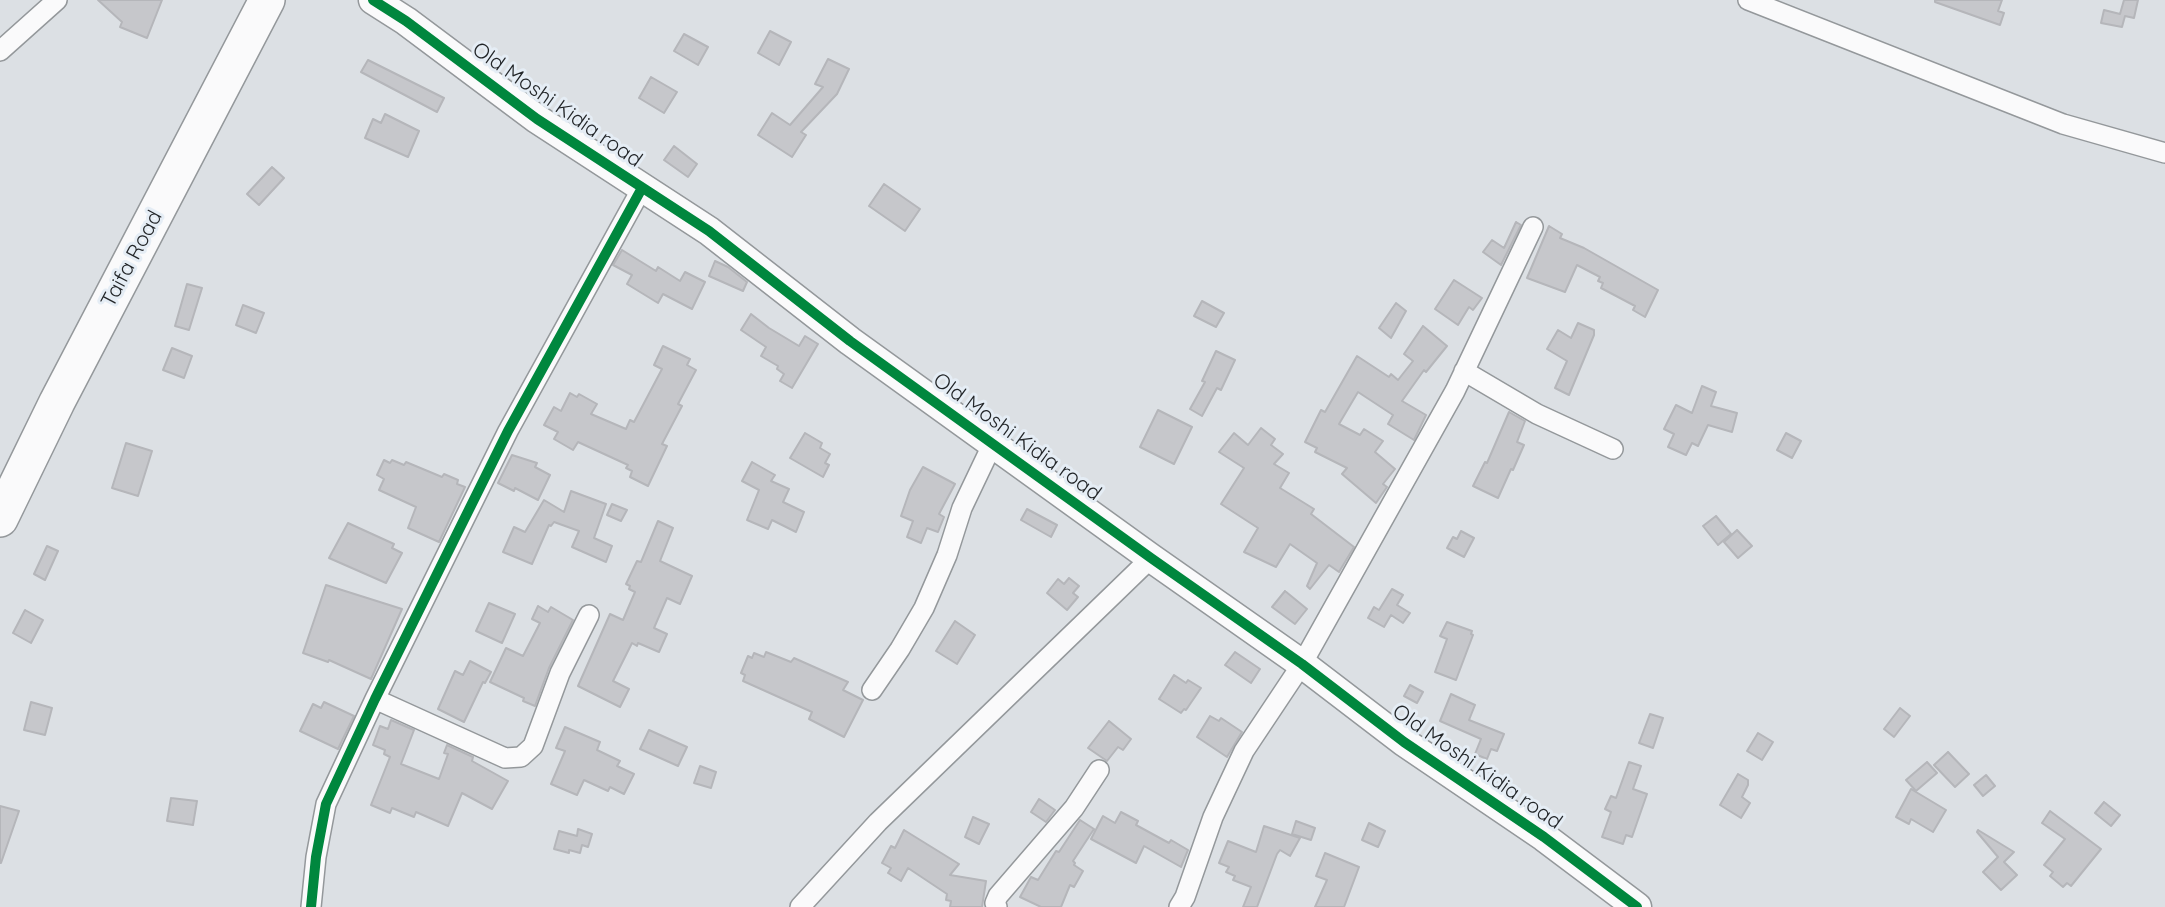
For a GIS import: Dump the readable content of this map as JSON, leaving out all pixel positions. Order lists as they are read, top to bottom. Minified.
{"streets":{"highway":["Taifa Road"],"street":["Old Moshi Kidia road"]}}
